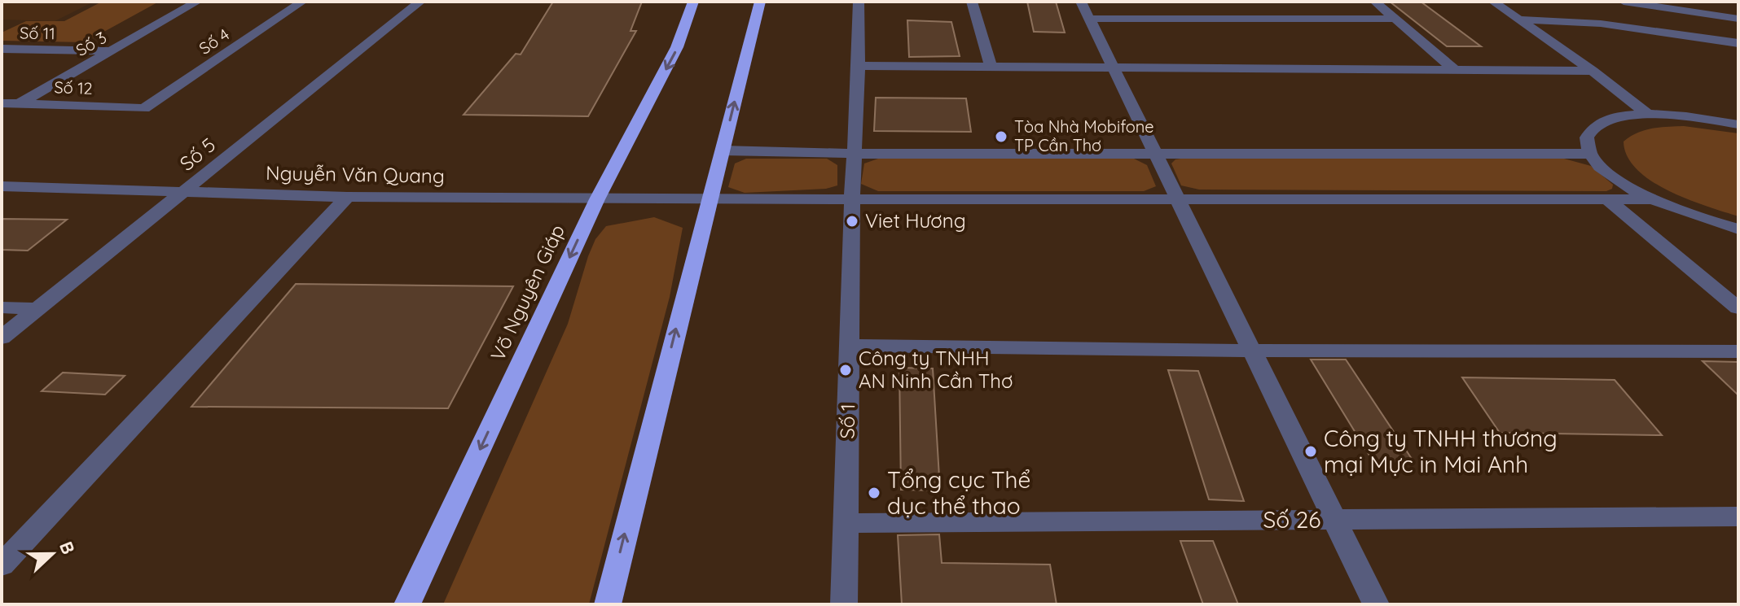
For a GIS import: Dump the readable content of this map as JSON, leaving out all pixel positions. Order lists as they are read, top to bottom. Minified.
{"streets":{"highway":["Võ Nguyên Giáp"],"street":["Số 11","Số 4","Số 3","Số 12","Số 5","Nguyễn Văn Quang","Số 1","Số 26"]},"crossings":[["Số 11","Số 3"],["Số 4","Số 12"],["Số 3","Số 12"],["Số 5","Nguyễn Văn Quang"],["Nguyễn Văn Quang","Võ Nguyên Giáp"],["Nguyễn Văn Quang","Số 1"],["Số 1","Số 26"]],"places":["Tòa Nhà Mobifone TP Cần Thơ","Viet Hương","Công ty TNHH AN Ninh Cần Thơ","Công ty TNHH thương mại Mực in Mai Anh","Tổng cục Thể dục thể thao"],"north":"right"}
